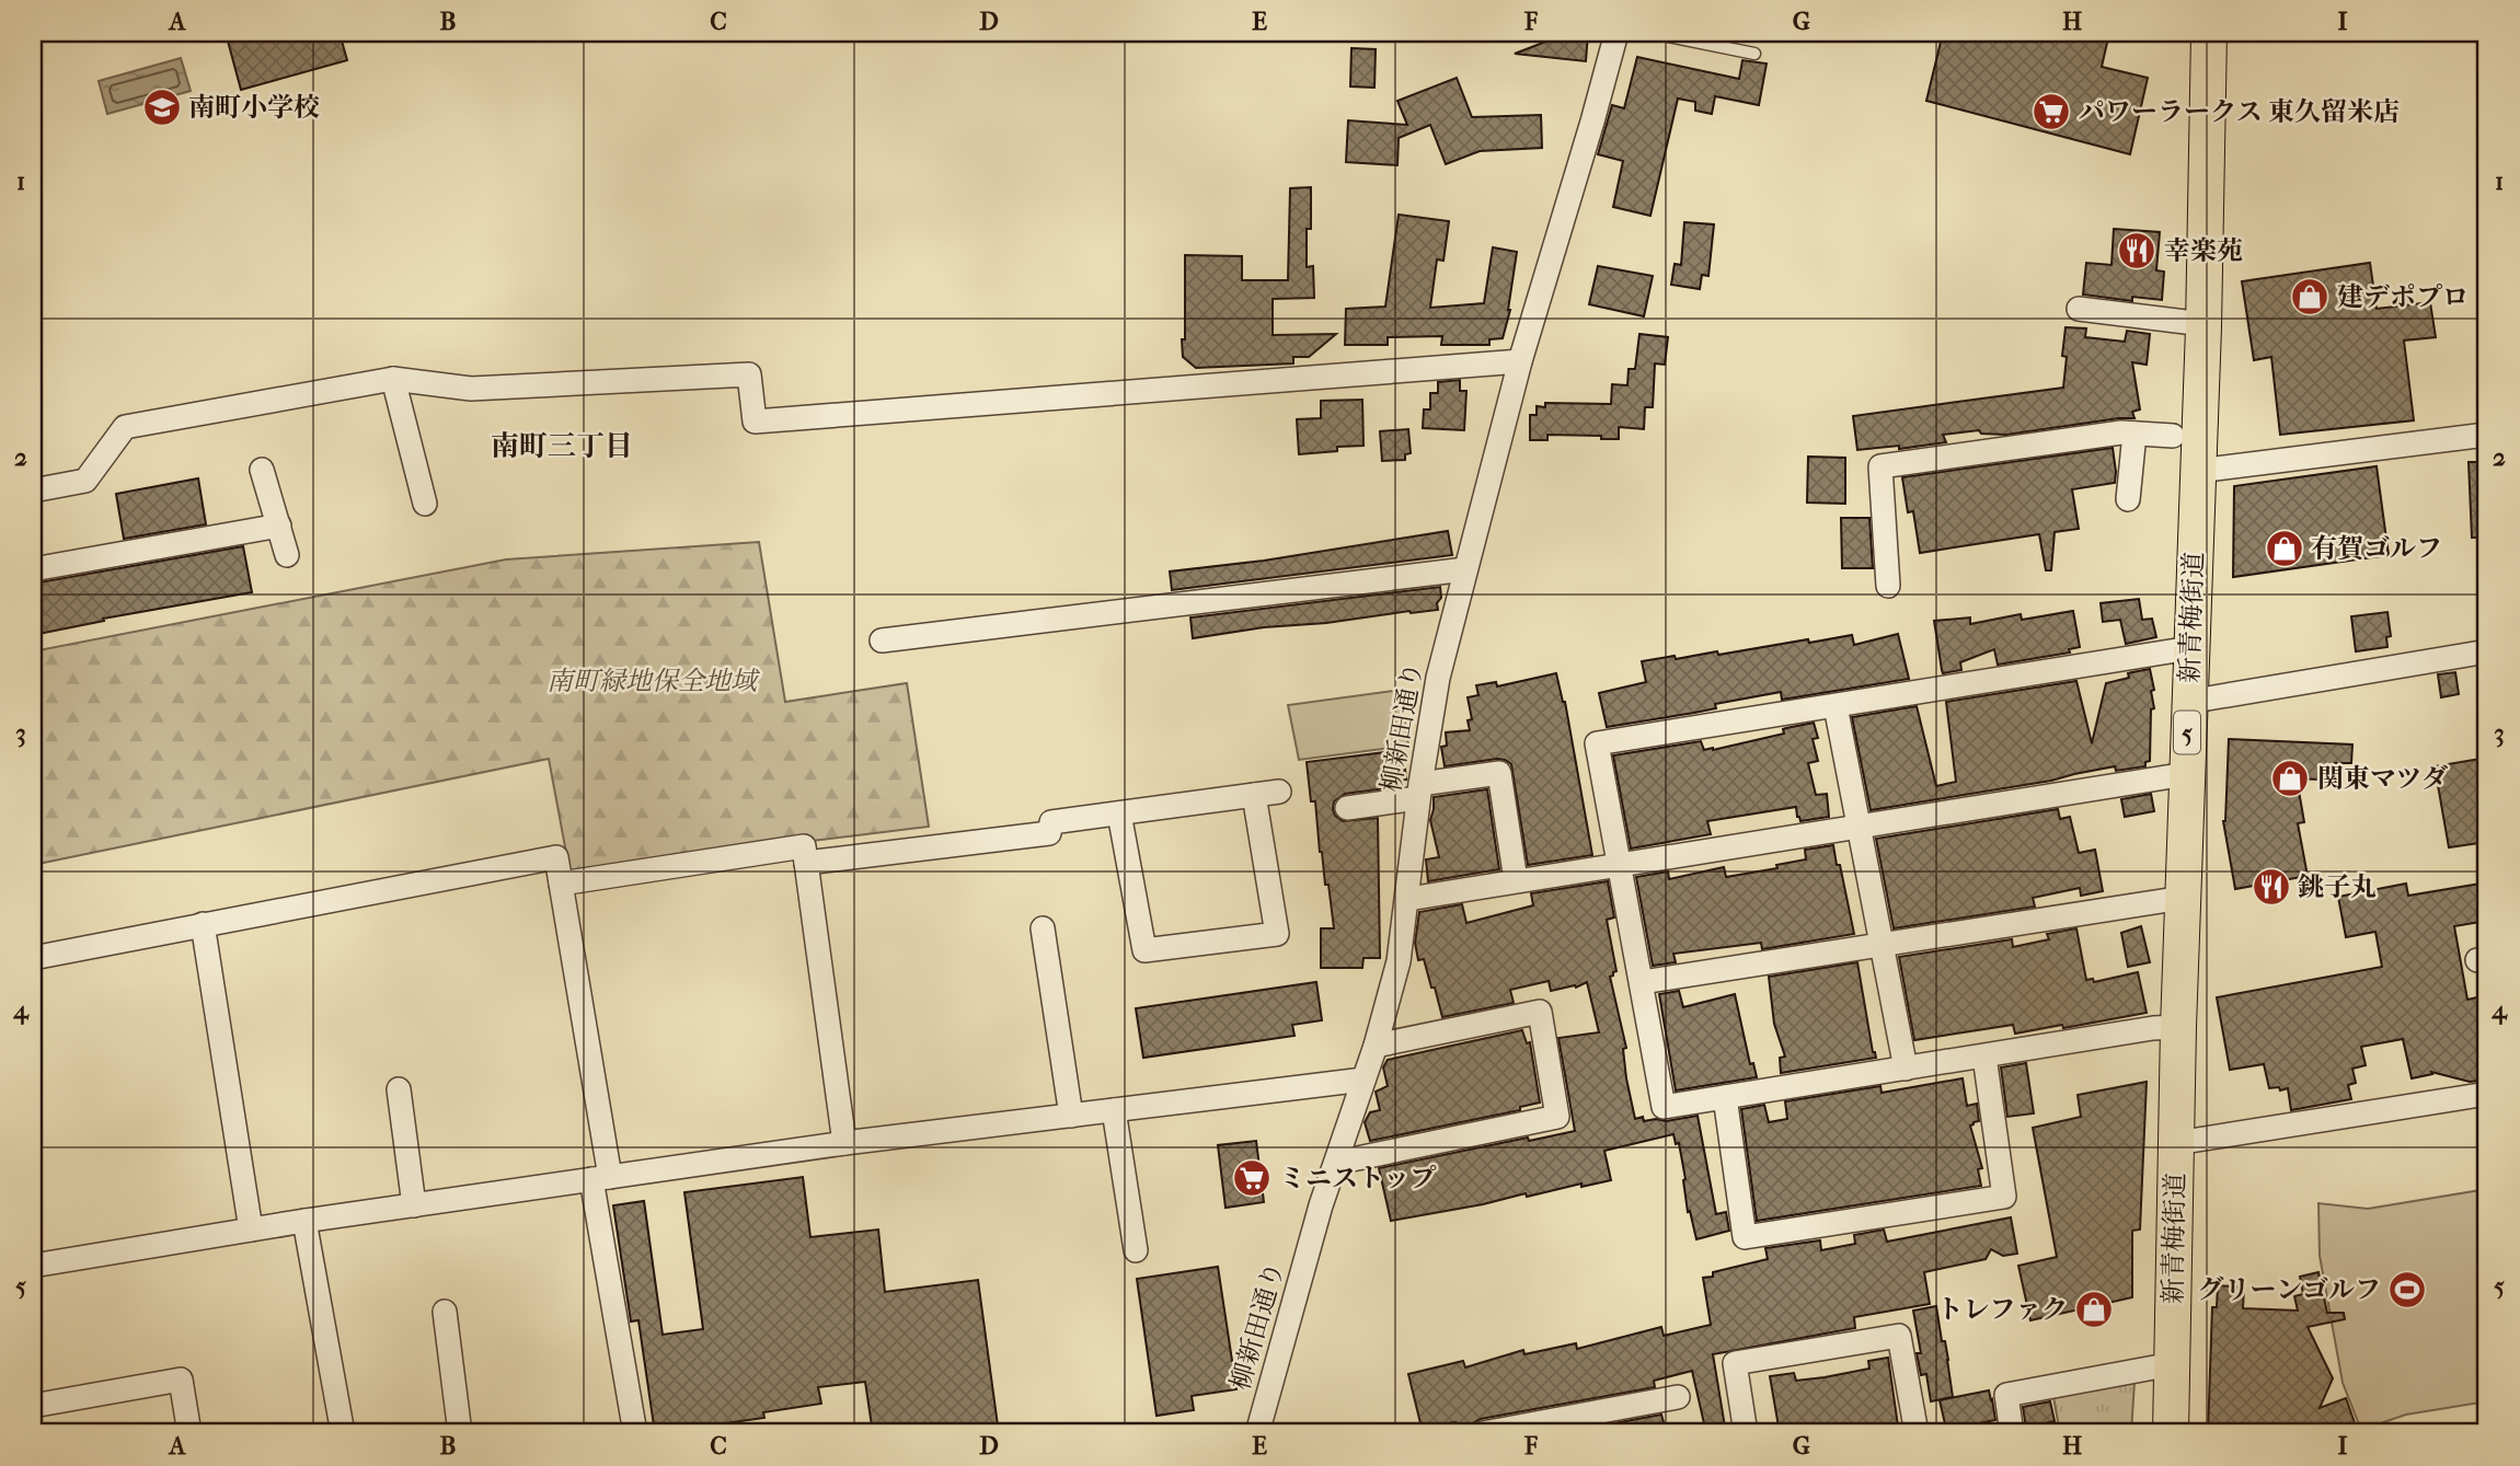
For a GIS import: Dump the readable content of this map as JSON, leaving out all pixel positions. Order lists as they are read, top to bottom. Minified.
{"streets":{"main road":["新青梅街道","5"],"street":["柳新田通り"]},"districts":["南町三丁目"],"parks":["南町緑地保全地域"],"places":{"school or university":["南町小学校"],"supermarket":["パワーラークス 東久留米店","ミニストップ"],"restaurant":["幸楽苑","銚子丸"],"shop":["建デポプロ","有賀ゴルフ","関東マツダ","トレファク"],"sports":["グリーンゴルフ"]},"grid":{"columns":["A","B","C","D","E","F","G","H","I"],"rows":["1","2","3","4","5"]}}
